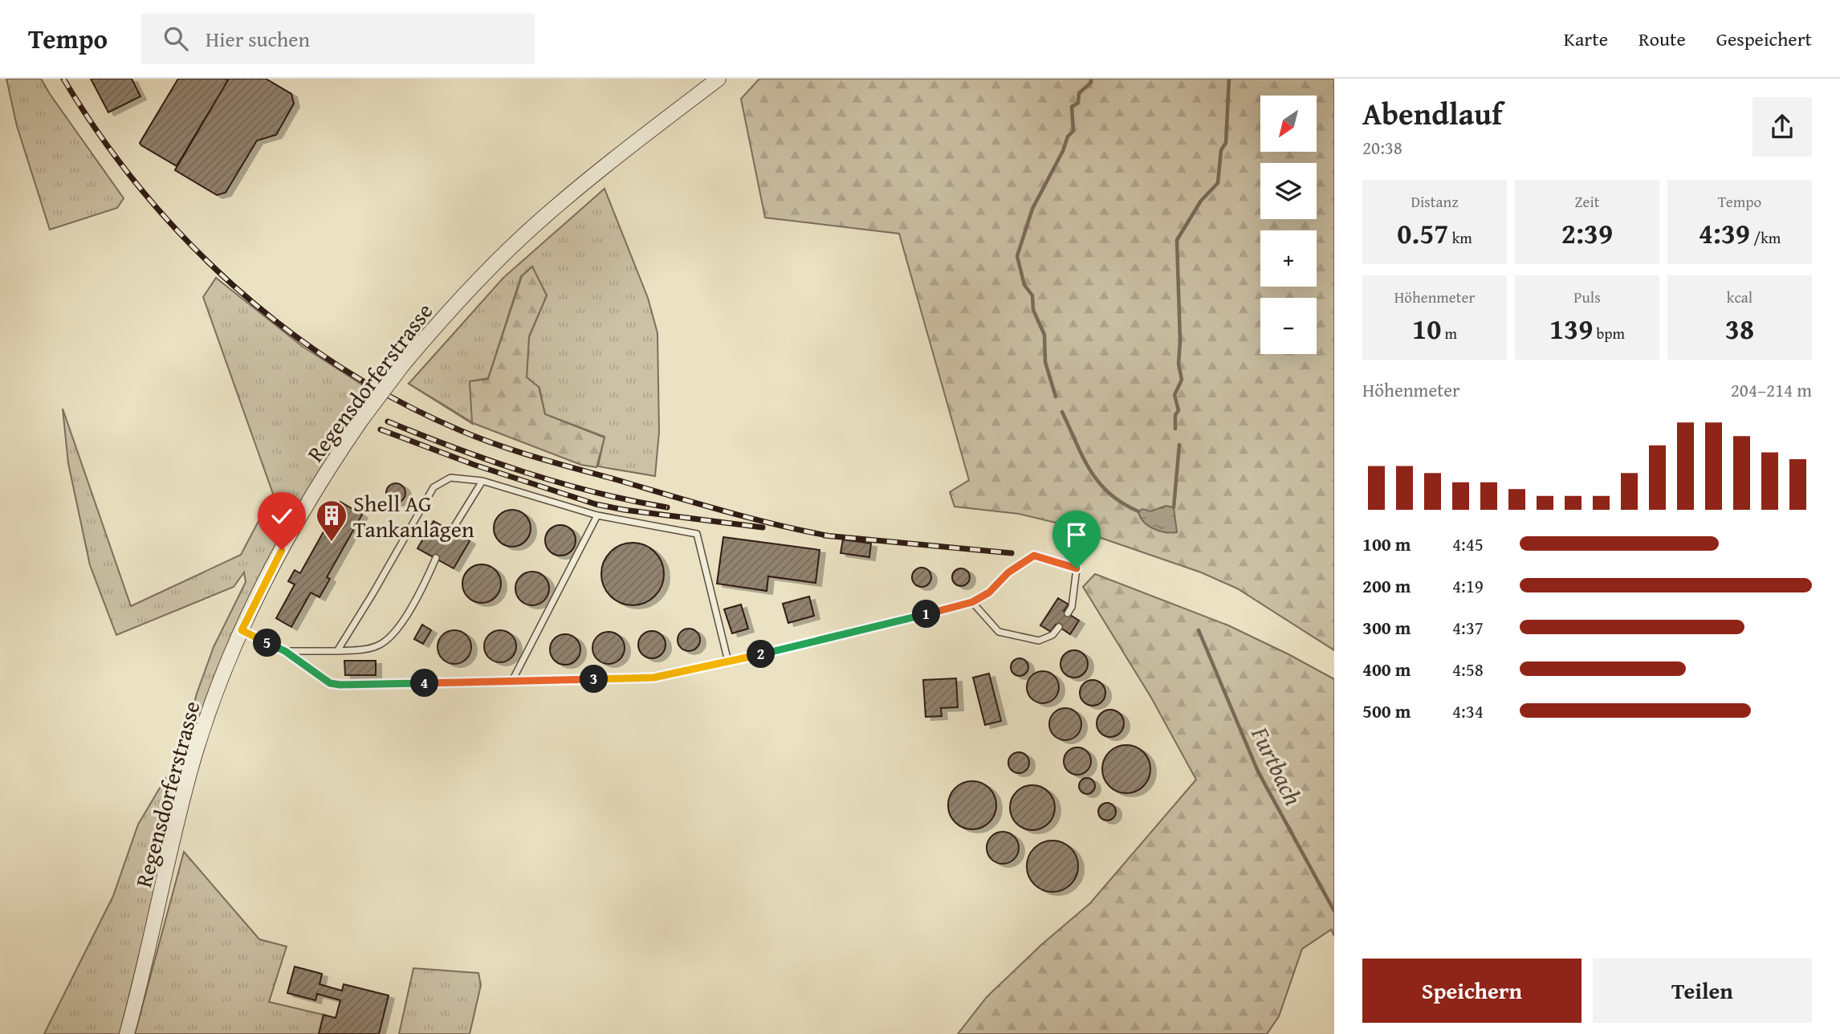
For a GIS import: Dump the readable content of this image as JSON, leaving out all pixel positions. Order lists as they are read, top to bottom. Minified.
{"streets":{"street":["Regensdorferstrasse"]},"water":["Furtbach"],"places":{"building":["Shell AG Tankanlagen"]},"north":"bottom left","page":{"header":"Tempo","search":"Hier suchen","nav":["Karte","Route","Gespeichert"],"heading":["Abendlauf","20:38"],"map_buttons":["+","−"],"stats":[["Distanz","0.57 km"],["Zeit","2:39"],["Tempo","4:39 /km"],["Höhenmeter","10 m"],["Puls","139 bpm"],["kcal","38"]],"chart":["Höhenmeter","204–214 m"],"list":[{"name":"100 m","note":"4:45"},{"name":"200 m","note":"4:19"},{"name":"300 m","note":"4:37"},{"name":"400 m","note":"4:58"},{"name":"500 m","note":"4:34"}],"pins":["1","5","2","3","4"],"buttons":["Speichern","Teilen"]}}
